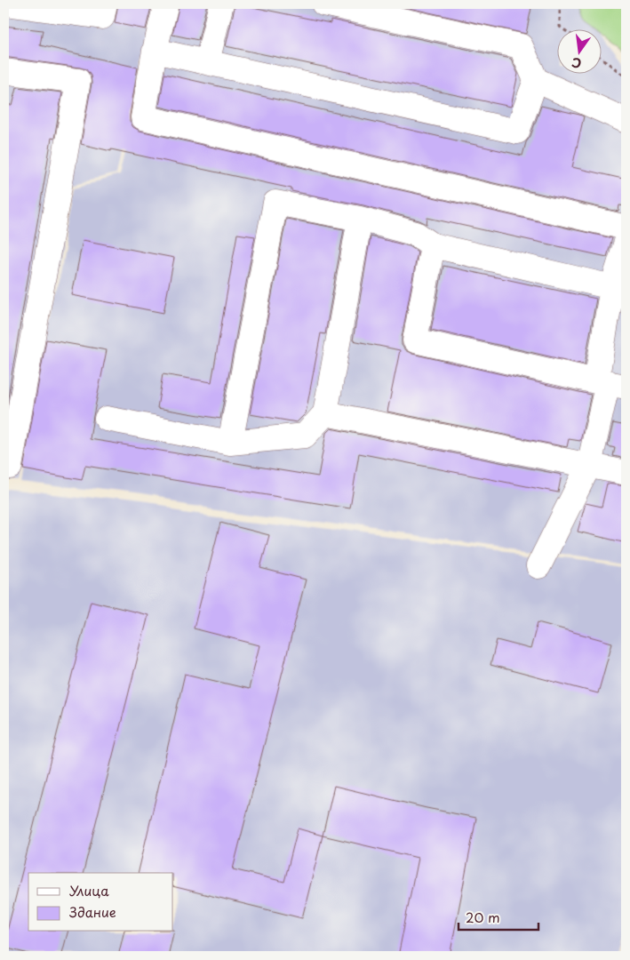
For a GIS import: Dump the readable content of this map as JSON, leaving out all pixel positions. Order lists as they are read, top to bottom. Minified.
{"legend":["Улица","Здание"],"scale_bar":"20 m","north":"bottom"}
